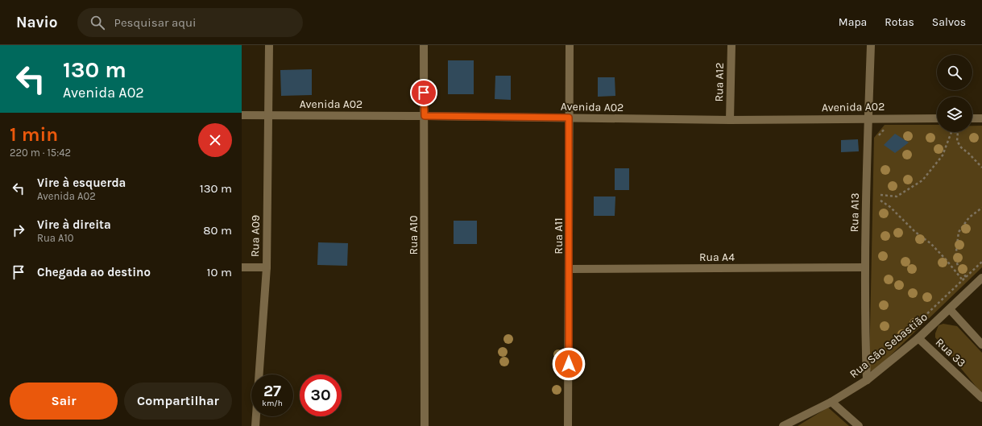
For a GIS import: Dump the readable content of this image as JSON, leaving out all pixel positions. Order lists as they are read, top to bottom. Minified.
{"streets":{"street":["Rua A12","Avenida A02","Rua A13","Rua A10","Rua A09","Rua A11","Rua A4","Rua São Sebastião","Rua 33"]},"crossings":[["Rua A12","Avenida A02"],["Avenida A02","Rua A13"],["Avenida A02","Rua A10"],["Avenida A02","Rua A09"],["Avenida A02","Rua A11"],["Rua A13","Rua A4"],["Rua A13","Rua São Sebastião"],["Rua A11","Rua A4"],["Rua São Sebastião","Rua 33"]],"page":{"header":"Navio","search":"Pesquisar aqui","nav":["Mapa","Rotas","Salvos"],"turn":["130 m","Avenida A02"],"heading":["1 min","220 m · 15:42"],"list":[{"name":"Vire à esquerda","note":"Avenida A02","value":"130 m"},{"name":"Vire à direita","note":"Rua A10","value":"80 m"},{"name":"Chegada ao destino","value":"10 m"}],"speed":"27 km/h","limit":"30","buttons":["Sair","Compartilhar"]}}
